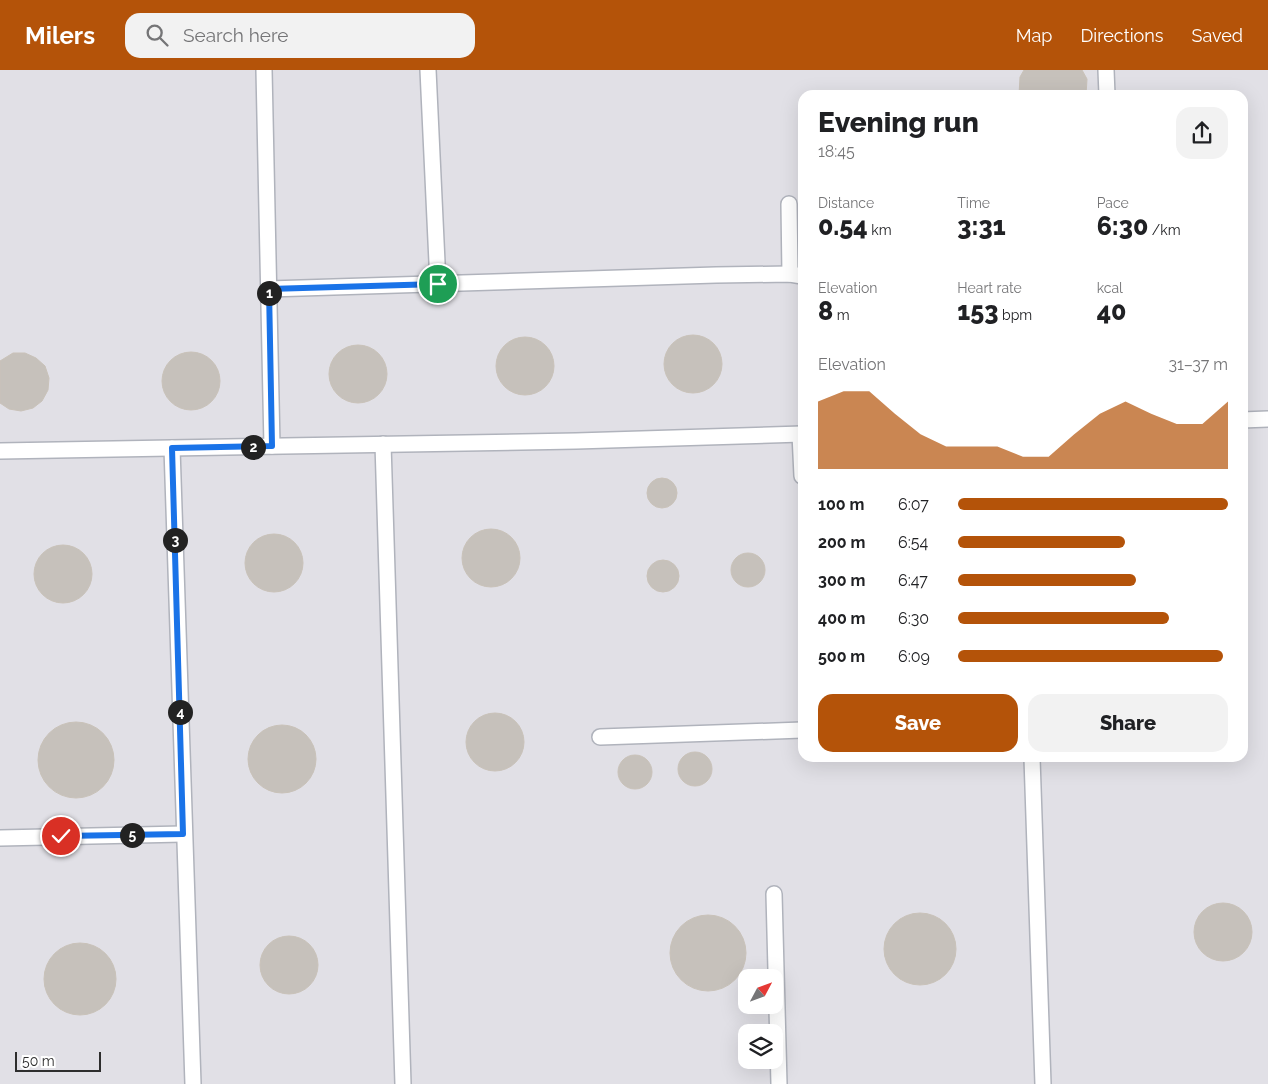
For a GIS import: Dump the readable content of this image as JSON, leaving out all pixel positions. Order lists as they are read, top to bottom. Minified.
{"scale_bar":"50 m","north":"top right","page":{"header":"Milers","search":"Search here","nav":["Map","Directions","Saved"],"heading":["Evening run","18:45"],"stats":[["Distance","0.54 km"],["Time","3:31"],["Pace","6:30 /km"],["Elevation","8 m"],["Heart rate","153 bpm"],["kcal","40"]],"pins":["1","2","3","4","5"],"chart":["Elevation","31–37 m"],"list":[{"name":"100 m","note":"6:07"},{"name":"200 m","note":"6:54"},{"name":"300 m","note":"6:47"},{"name":"400 m","note":"6:30"},{"name":"500 m","note":"6:09"}],"buttons":["Save","Share"],"scale":"50 m"}}
